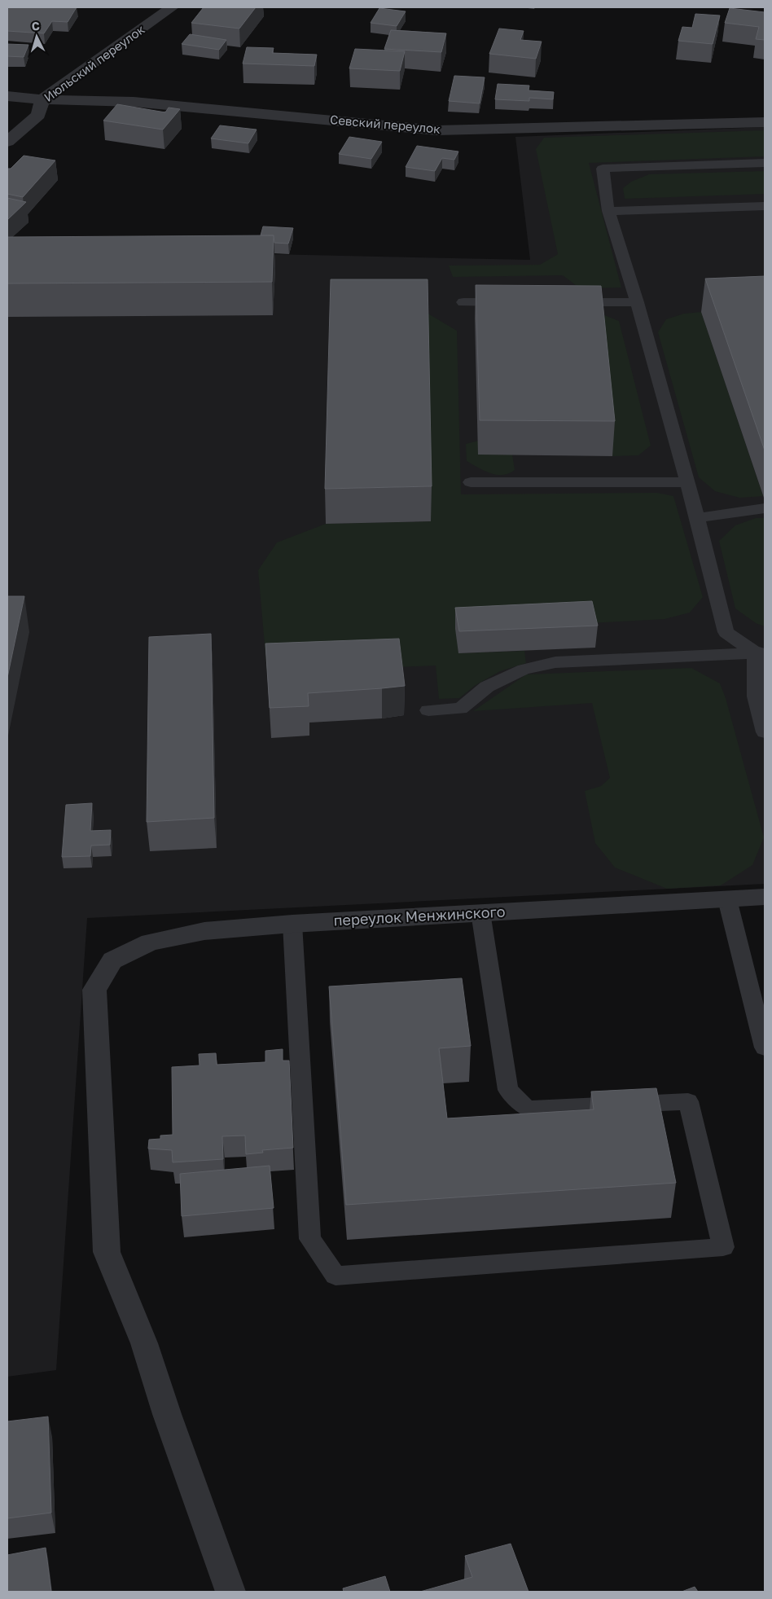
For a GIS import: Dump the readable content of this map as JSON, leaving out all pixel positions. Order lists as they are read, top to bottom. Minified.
{"streets":{"street":["Июльский переулок","Севский переулок","переулок Менжинского"]},"crossings":[["Июльский переулок","Севский переулок"]],"north":"top"}
